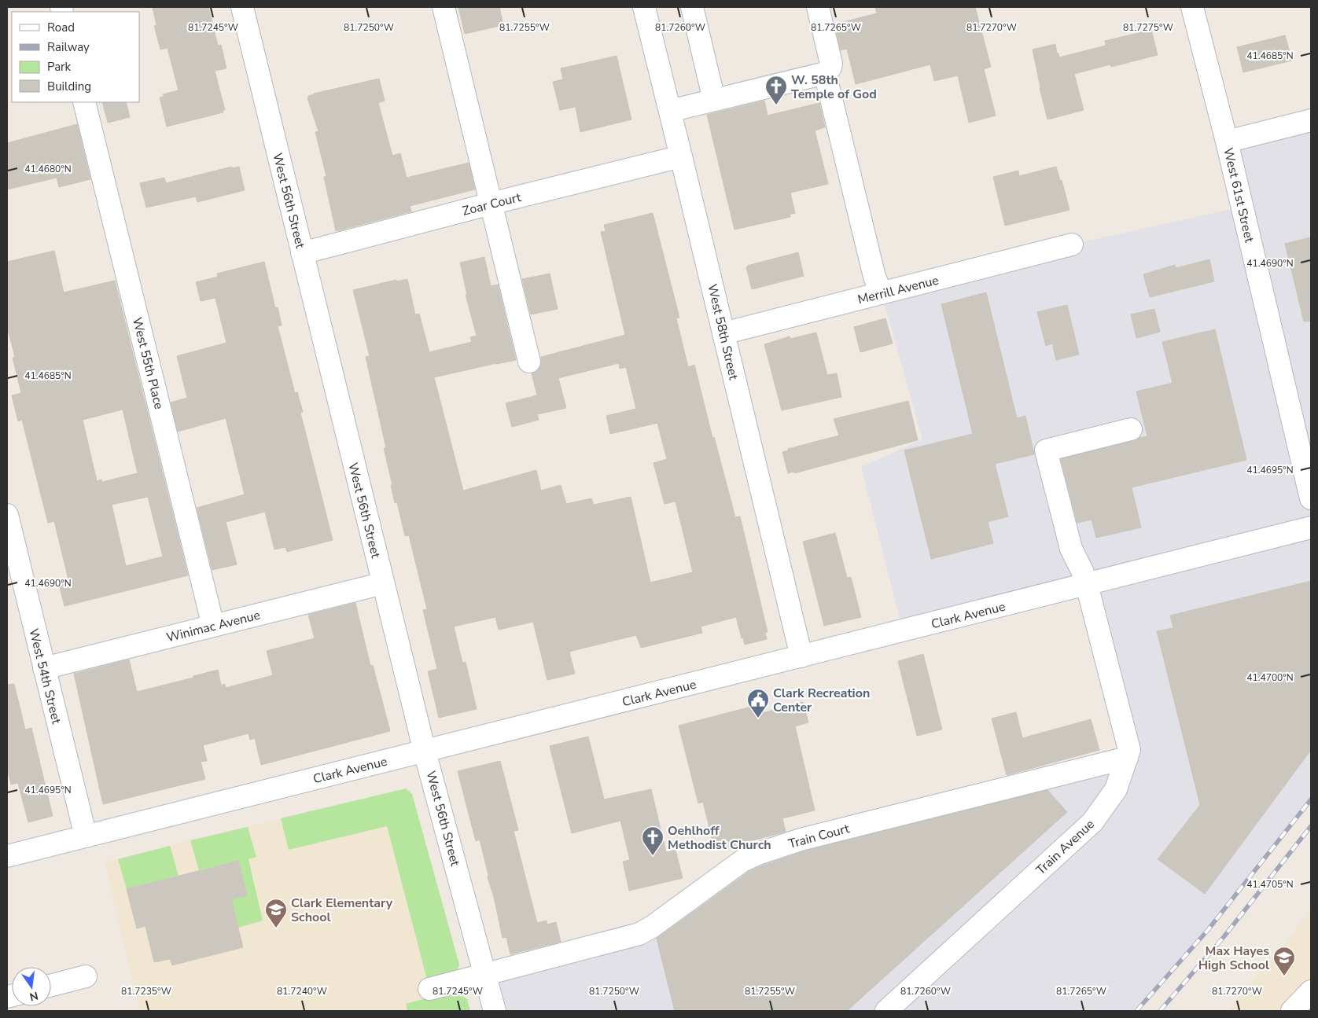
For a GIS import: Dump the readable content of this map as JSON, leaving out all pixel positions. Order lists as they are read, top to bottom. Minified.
{"streets":{"street":["West 61st Street","West 56th Street","Zoar Court","Merrill Avenue","West 58th Street","West 55th Place","Clark Avenue","Winimac Avenue","West 54th Street","Train Court","Train Avenue"]},"crossings":[["West 56th Street","Zoar Court"],["West 56th Street","Clark Avenue"],["West 56th Street","Winimac Avenue"],["West 56th Street","Train Court"],["Zoar Court","West 58th Street"],["Merrill Avenue","West 58th Street"],["West 58th Street","Clark Avenue"],["West 55th Place","Winimac Avenue"],["Clark Avenue","West 54th Street"],["Clark Avenue","Train Avenue"],["Winimac Avenue","West 54th Street"],["Train Court","Train Avenue"]],"places":{"church":["W. 58th Temple of God","Oehlhoff Methodist Church"],"public building":["Clark Recreation Center"],"school or university":["Clark Elementary School","Max Hayes High School"]},"legend":["Road","Railway","Park","Building"],"north":"bottom","coordinates":["81.7245°W","81.7250°W","81.7255°W","81.7260°W","81.7265°W","81.7270°W","81.7275°W","41.4685°N","41.4680°N","41.4690°N","41.4695°N","41.4700°N","41.4705°N","81.7235°W","81.7240°W"]}
